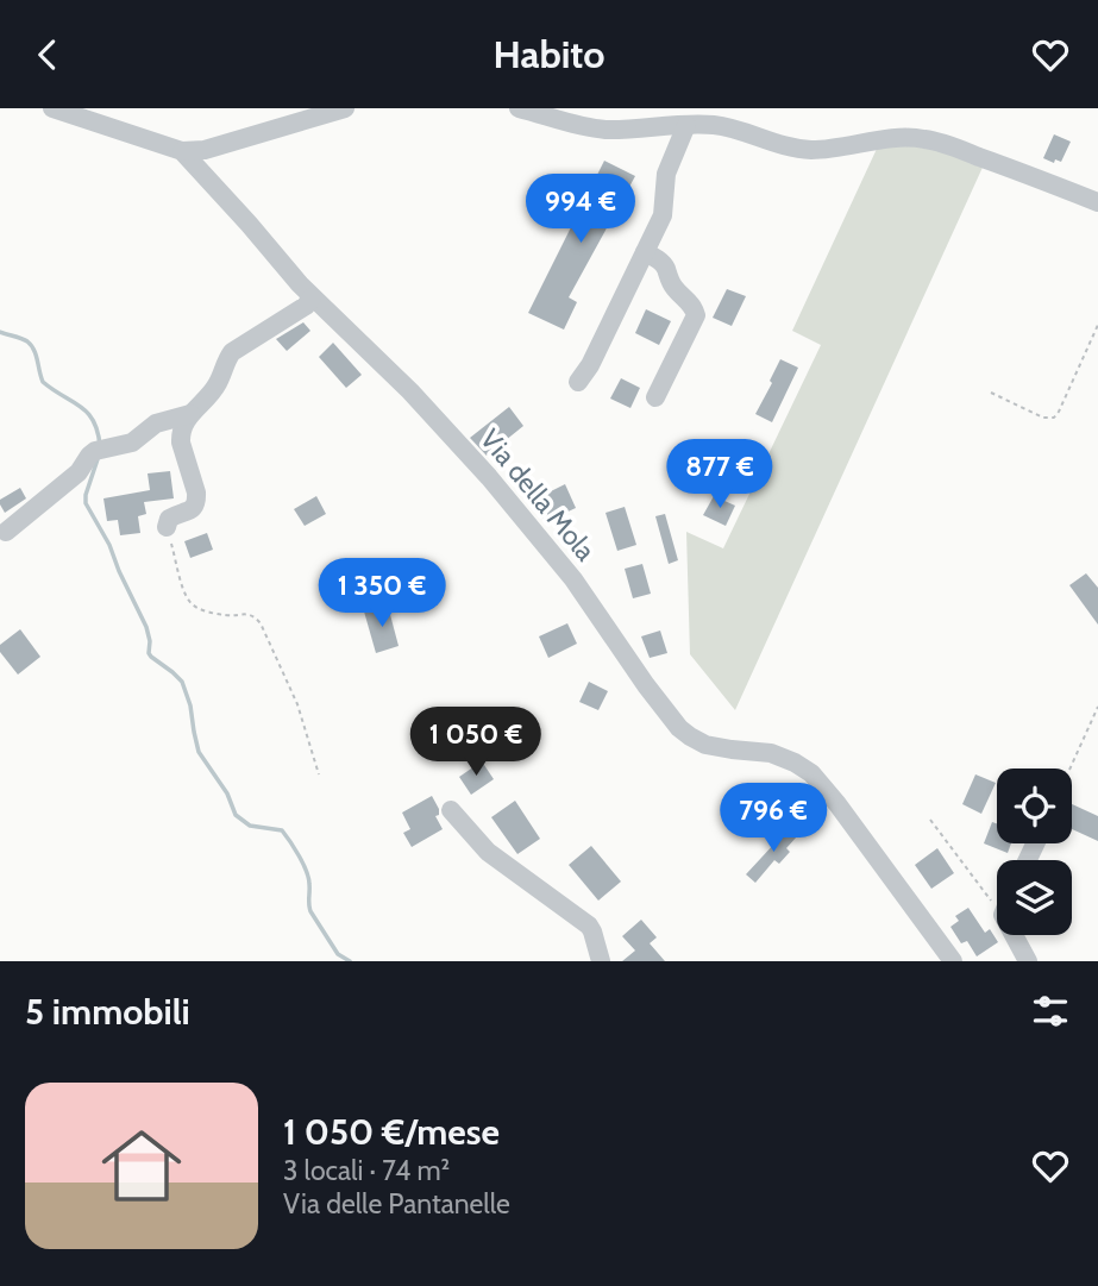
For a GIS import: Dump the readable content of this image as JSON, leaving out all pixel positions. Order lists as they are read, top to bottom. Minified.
{"streets":{"street":["Via della Mola"]},"page":{"header":"Habito","price":["994 €","877 €","1 350 €","1 050 €","796 €"],"heading":"5 immobili","list":[{"name":"1 050 €/mese","note":"3 locali · 74 m² · Via delle Pantanelle"}]}}
